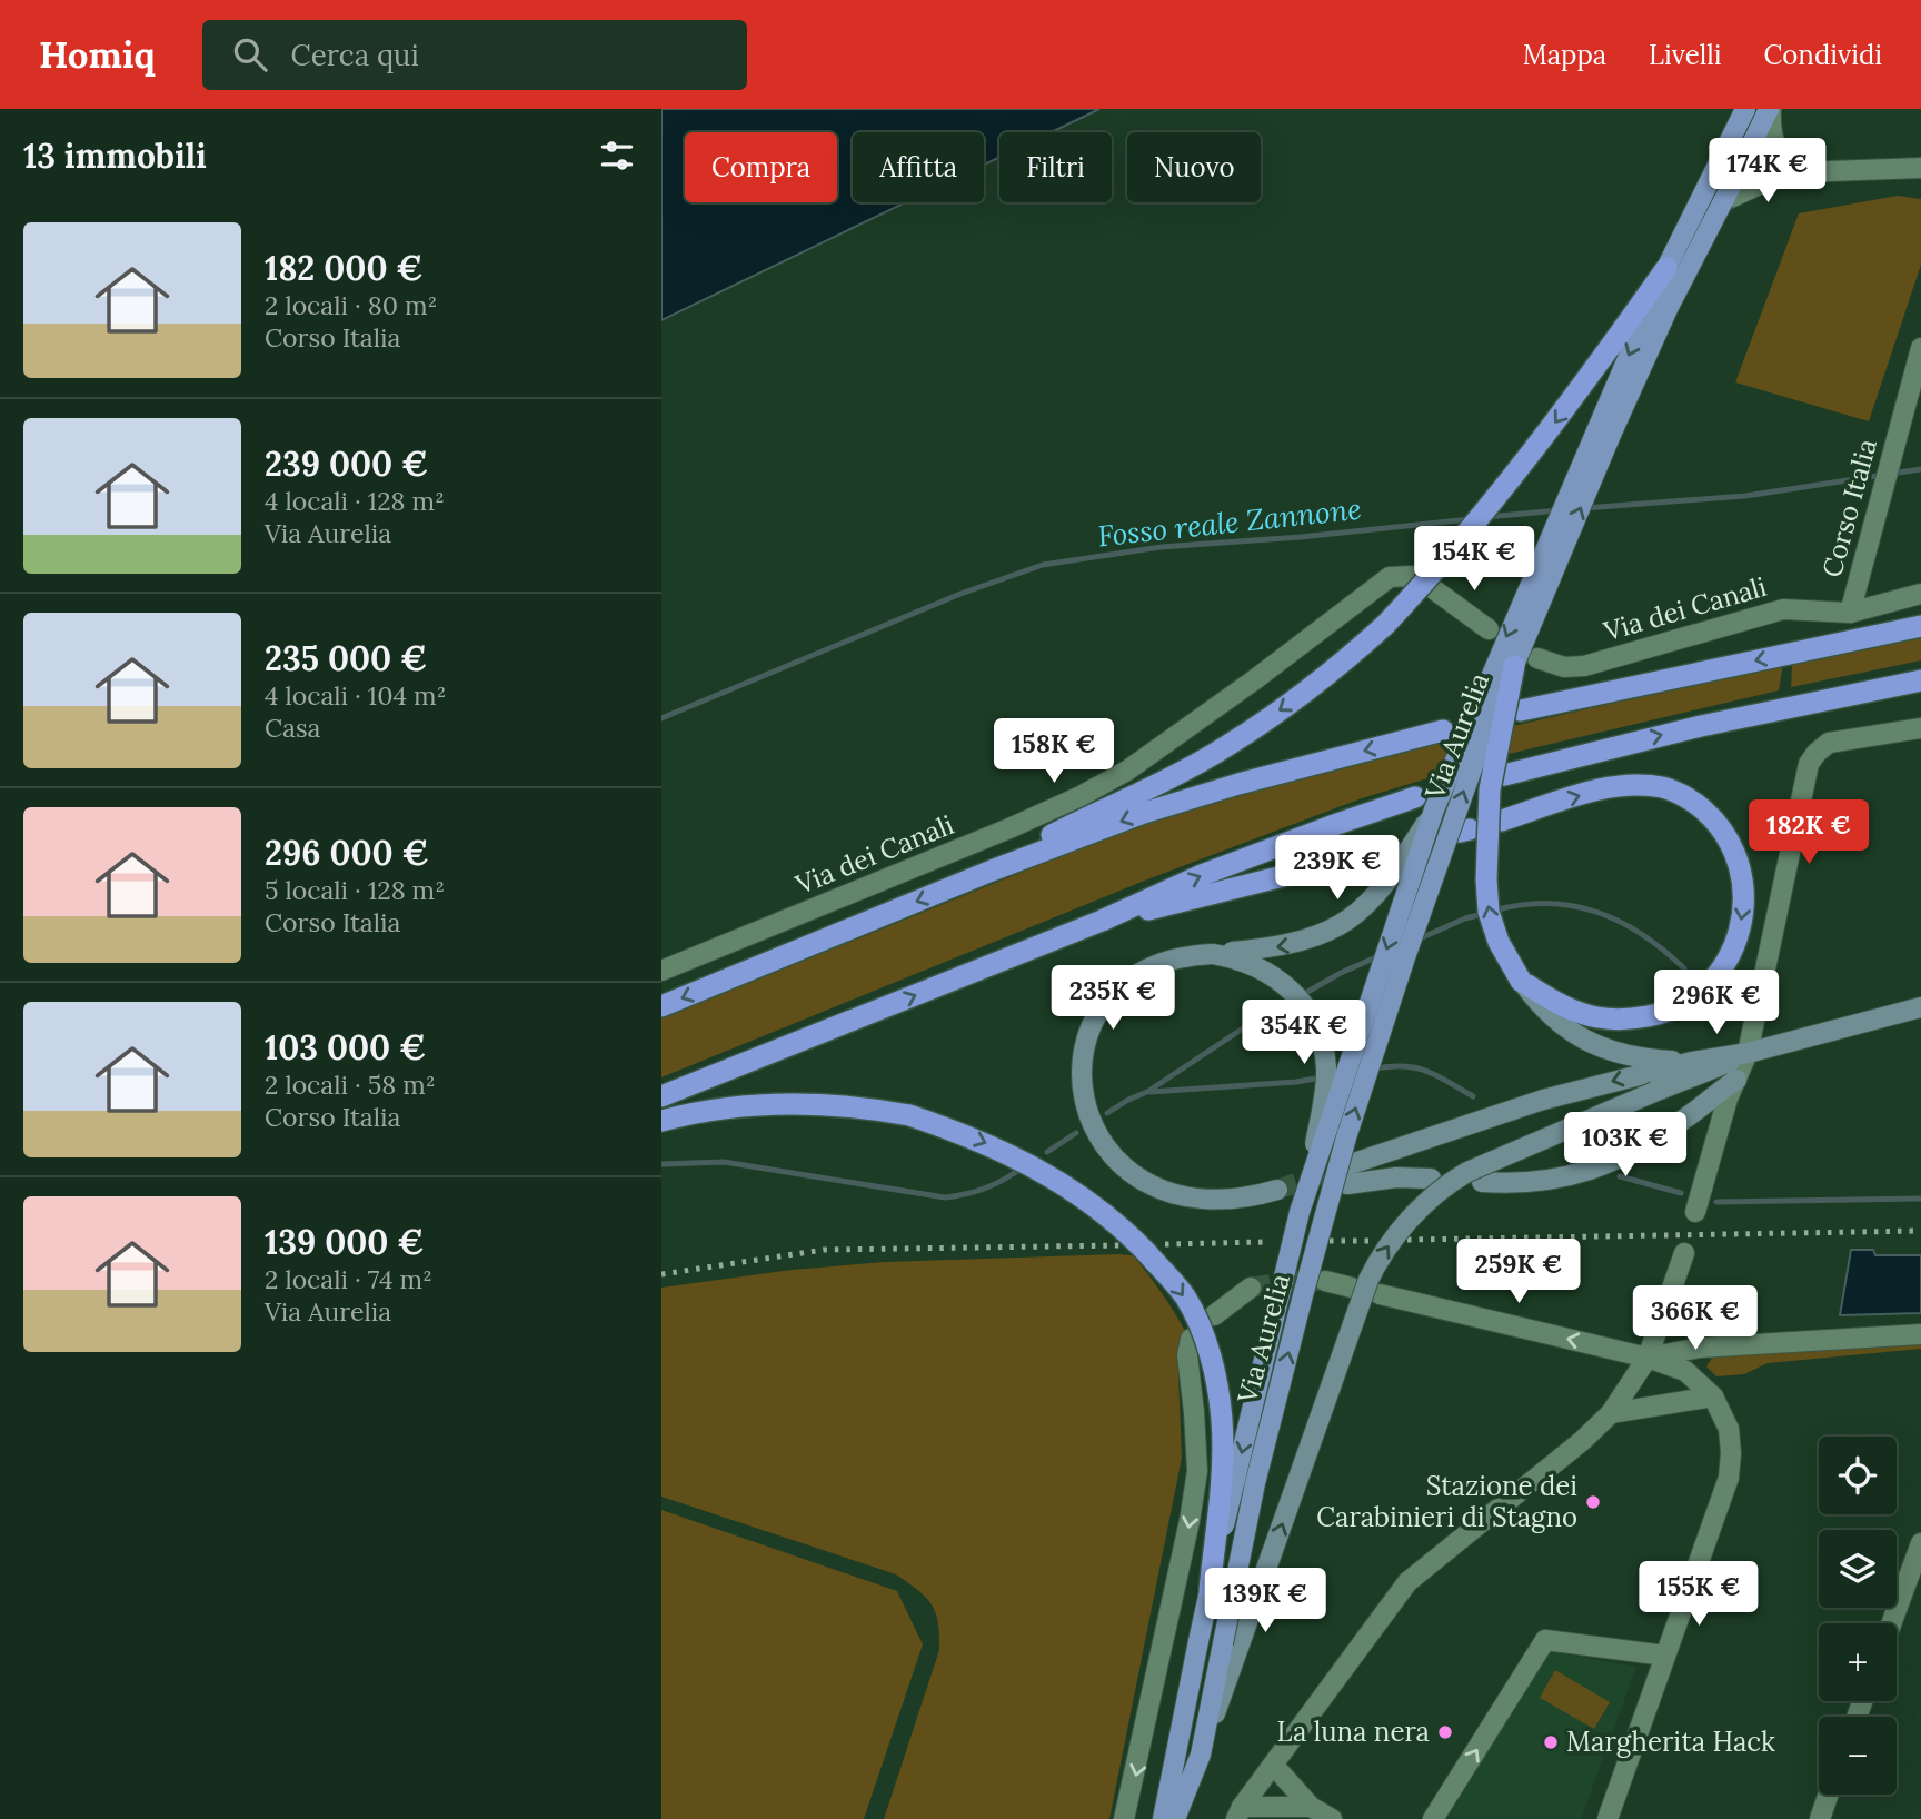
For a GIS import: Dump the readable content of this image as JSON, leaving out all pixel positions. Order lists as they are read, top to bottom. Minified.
{"streets":{"main road":["Via Aurelia"],"street":["Corso Italia","Via dei Canali"]},"crossings":[["Corso Italia","Via dei Canali"]],"water":["Fosso reale Zannone"],"places":["Stazione dei Carabinieri di Stagno","La luna nera","Margherita Hack"],"page":{"header":"Homiq","search":"Cerca qui","nav":["Mappa","Livelli","Condividi"],"heading":"13 immobili","chip":["Compra","Affitta","Filtri","Nuovo"],"price":["174K €","154K €","158K €","182K €","239K €","235K €","296K €","354K €","103K €","259K €","366K €","155K €","139K €"],"list":[{"name":"182 000 €","note":"2 locali · 80 m² · Corso Italia"},{"name":"239 000 €","note":"4 locali · 128 m² · Via Aurelia"},{"name":"235 000 €","note":"4 locali · 104 m² · Casa"},{"name":"296 000 €","note":"5 locali · 128 m² · Corso Italia"},{"name":"103 000 €","note":"2 locali · 58 m² · Corso Italia"},{"name":"139 000 €","note":"2 locali · 74 m² · Via Aurelia"}],"map_buttons":["+","−"]}}
